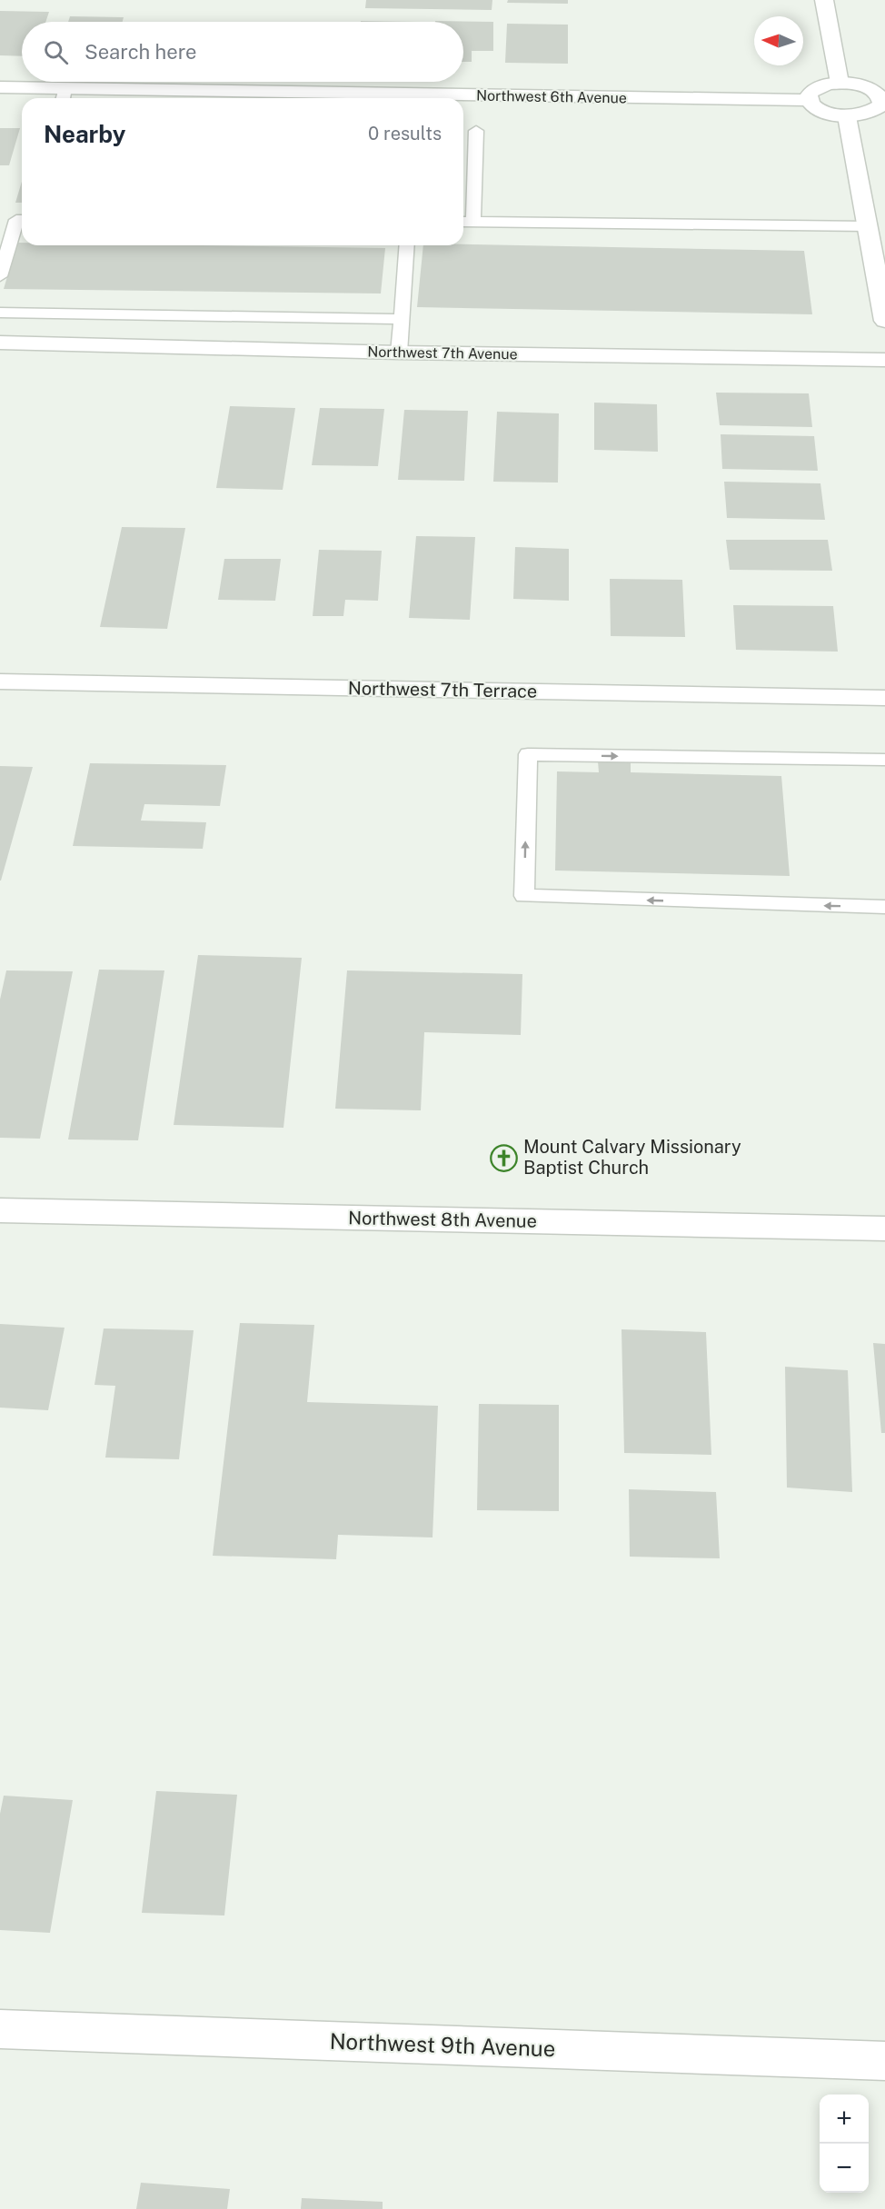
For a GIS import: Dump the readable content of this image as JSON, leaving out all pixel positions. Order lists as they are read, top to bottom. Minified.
{"streets":{"street":["Northwest 6th Avenue","Northwest 7th Avenue","Northwest 7th Terrace","Northwest 8th Avenue","Northwest 9th Avenue"]},"places":{"church":["Mount Calvary Missionary Baptist Church"]},"north":"left","page":{"search":"Search here","heading":["Nearby","0 results"],"map_buttons":["+","−"]}}
